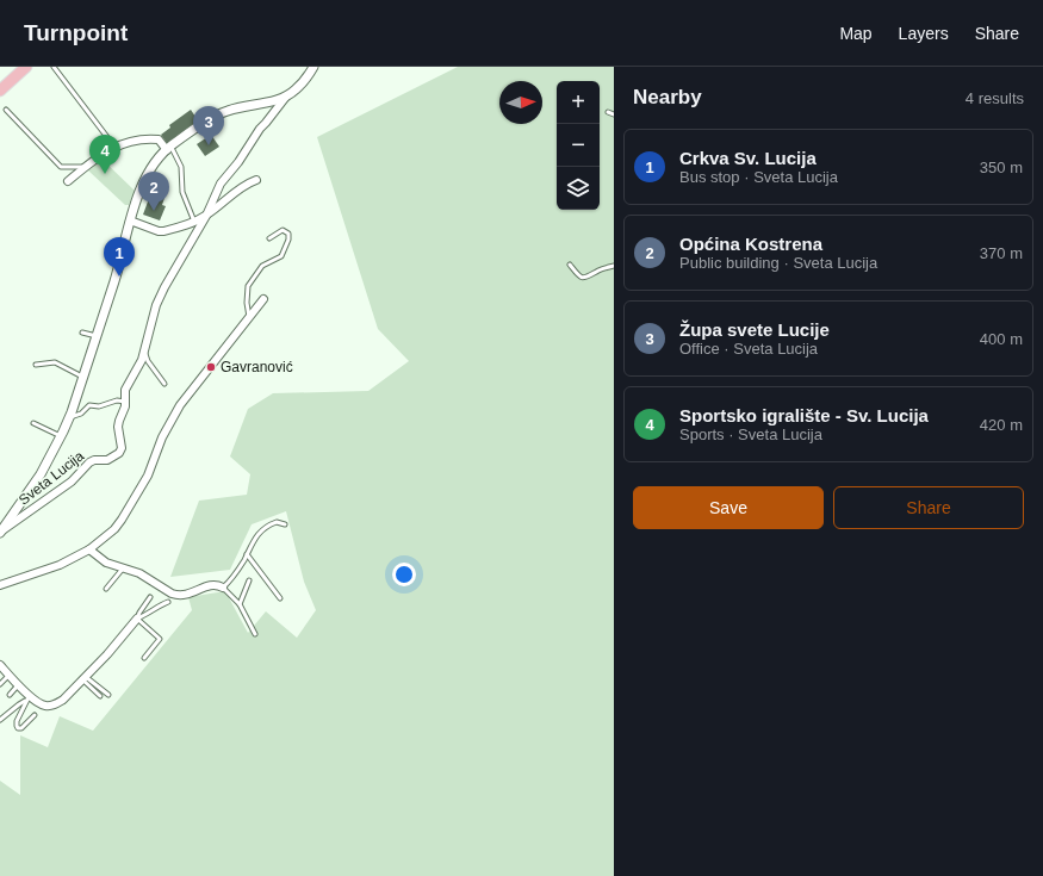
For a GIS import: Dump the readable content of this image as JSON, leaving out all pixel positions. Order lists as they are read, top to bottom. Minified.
{"streets":{"street":["Sveta Lucija"]},"places":["Gavranović"],"north":"right","page":{"header":"Turnpoint","nav":["Map","Layers","Share"],"heading":["Nearby","4 results"],"map_buttons":["+","−"],"pins":["3","4","2","1"],"list":[{"mark":"1","name":"Crkva Sv. Lucija","note":"Bus stop · Sveta Lucija","value":"350 m"},{"mark":"2","name":"Općina Kostrena","note":"Public building · Sveta Lucija","value":"370 m"},{"mark":"3","name":"Župa svete Lucije","note":"Office · Sveta Lucija","value":"400 m"},{"mark":"4","name":"Sportsko igralište - Sv. Lucija","note":"Sports · Sveta Lucija","value":"420 m"}],"buttons":["Save","Share"]}}
